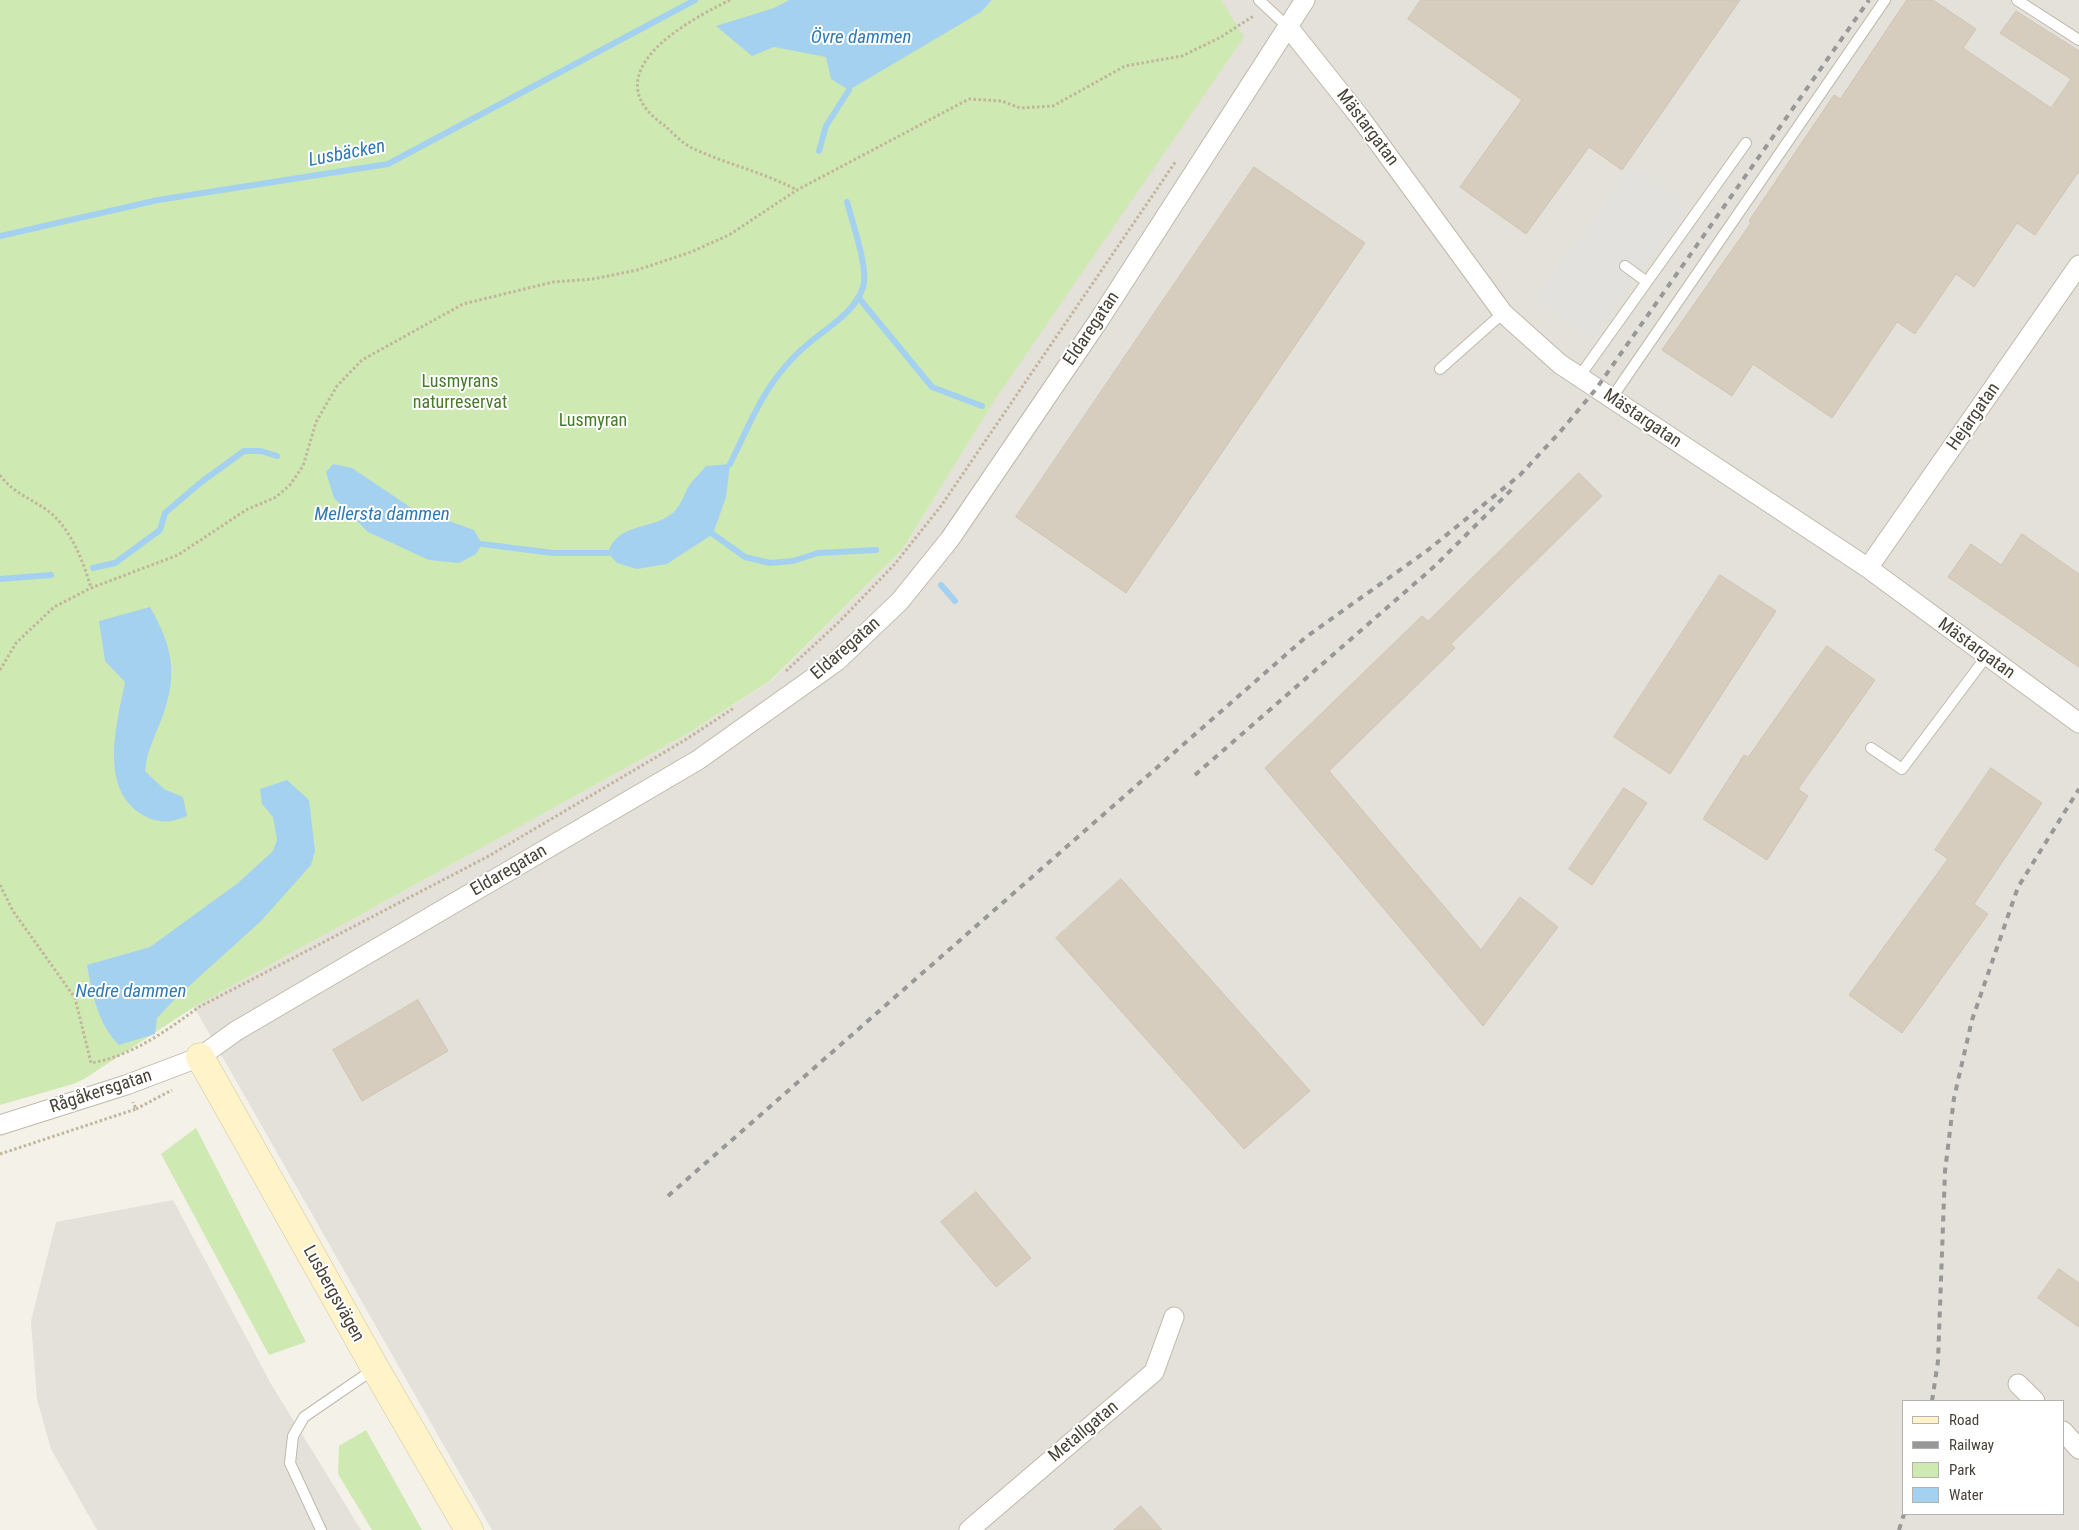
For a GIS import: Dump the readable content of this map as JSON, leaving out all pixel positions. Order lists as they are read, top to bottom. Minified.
{"streets":{"street":["Mästargatan","Eldaregatan","Hejargatan","Rågåkersgatan","Lusbergsvägen","Metallgatan"]},"crossings":[["Mästargatan","Eldaregatan"],["Mästargatan","Hejargatan"],["Eldaregatan","Rågåkersgatan"],["Eldaregatan","Lusbergsvägen"],["Rågåkersgatan","Lusbergsvägen"]],"water":["Övre dammen","Lusbäcken","Mellersta dammen","Nedre dammen"],"parks":["Lusmyrans naturreservat","Lusmyran"],"legend":["Road","Railway","Park","Water"]}
